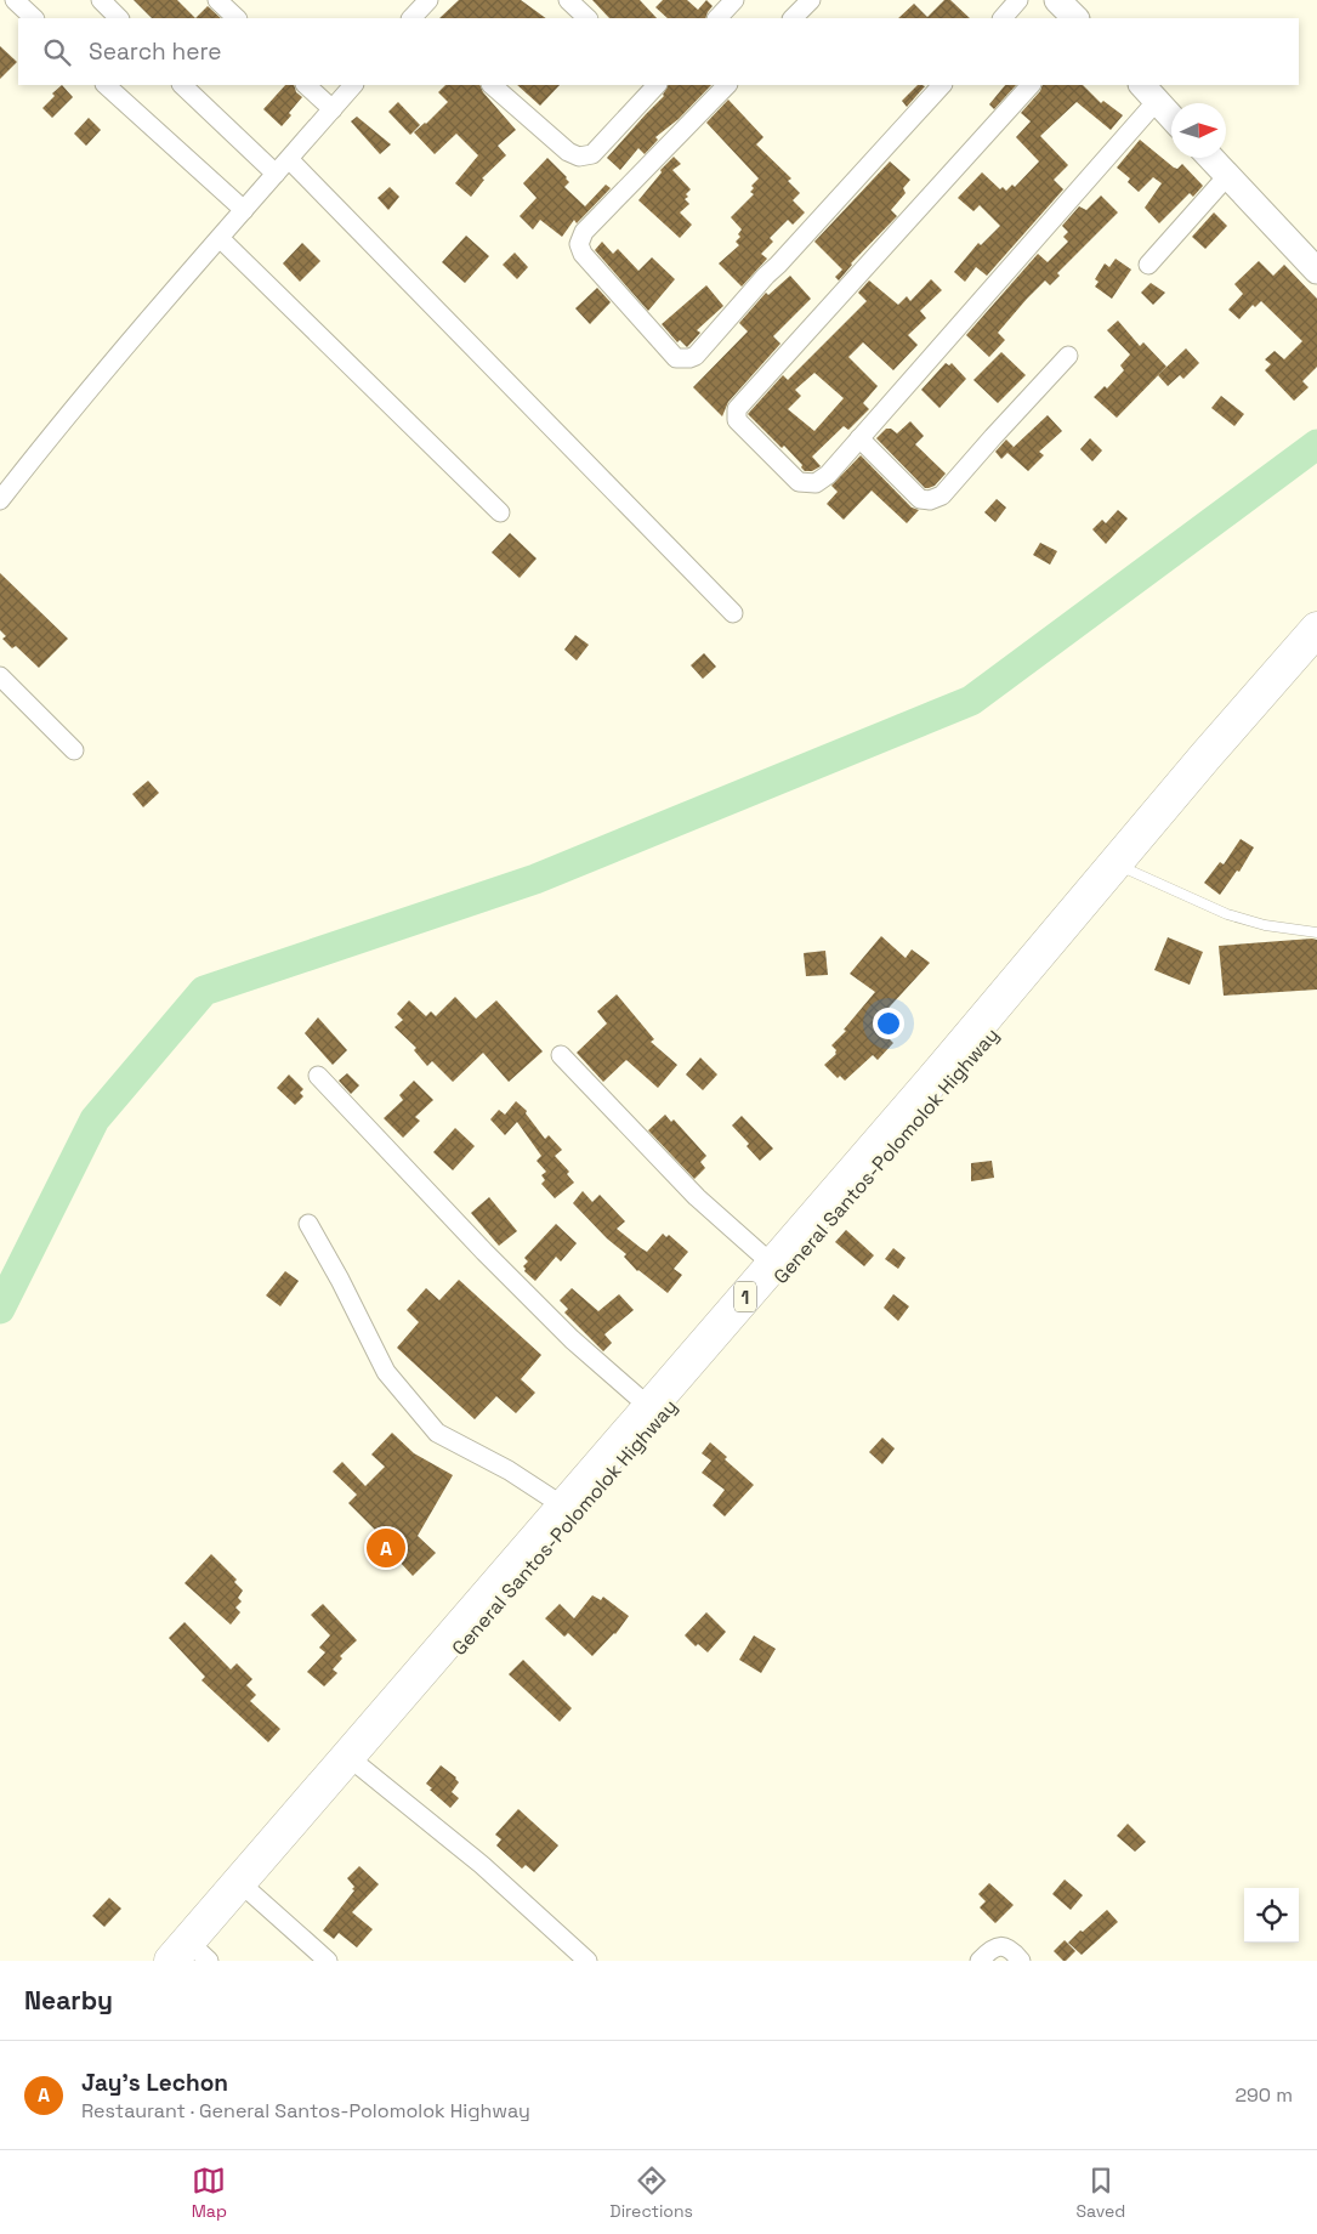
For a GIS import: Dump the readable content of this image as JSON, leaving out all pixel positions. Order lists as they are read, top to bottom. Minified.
{"streets":{"highway":["General Santos-Polomolok Highway","1"]},"crossings":[["General Santos-Polomolok Highway","1"]],"north":"right","page":{"search":"Search here","pins":"A","heading":"Nearby","list":[{"mark":"A","name":"Jay's Lechon","note":"Restaurant · General Santos-Polomolok Highway","value":"290 m"}],"nav":["Map","Directions","Saved"]}}
